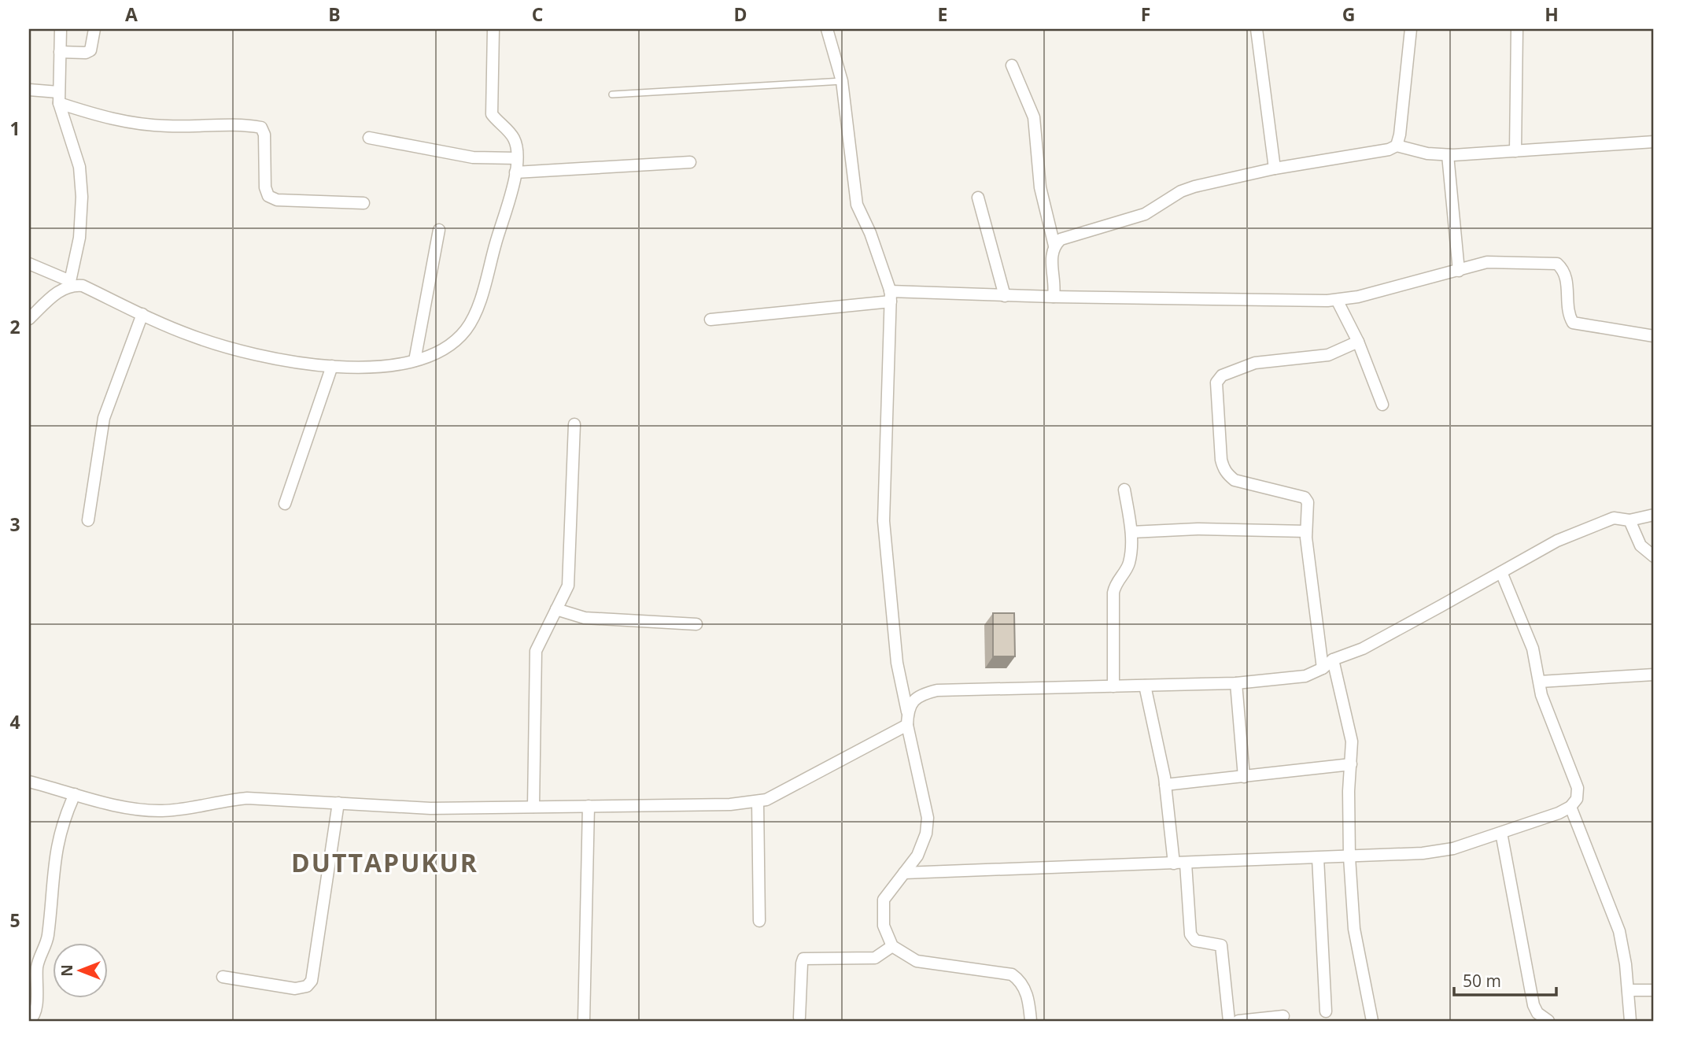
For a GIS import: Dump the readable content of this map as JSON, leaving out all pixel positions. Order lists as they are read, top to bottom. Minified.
{"districts":["DUTTAPUKUR"],"scale_bar":"50 m","north":"left","grid":{"columns":["A","B","C","D","E","F","G","H"],"rows":["1","2","3","4","5"]}}
